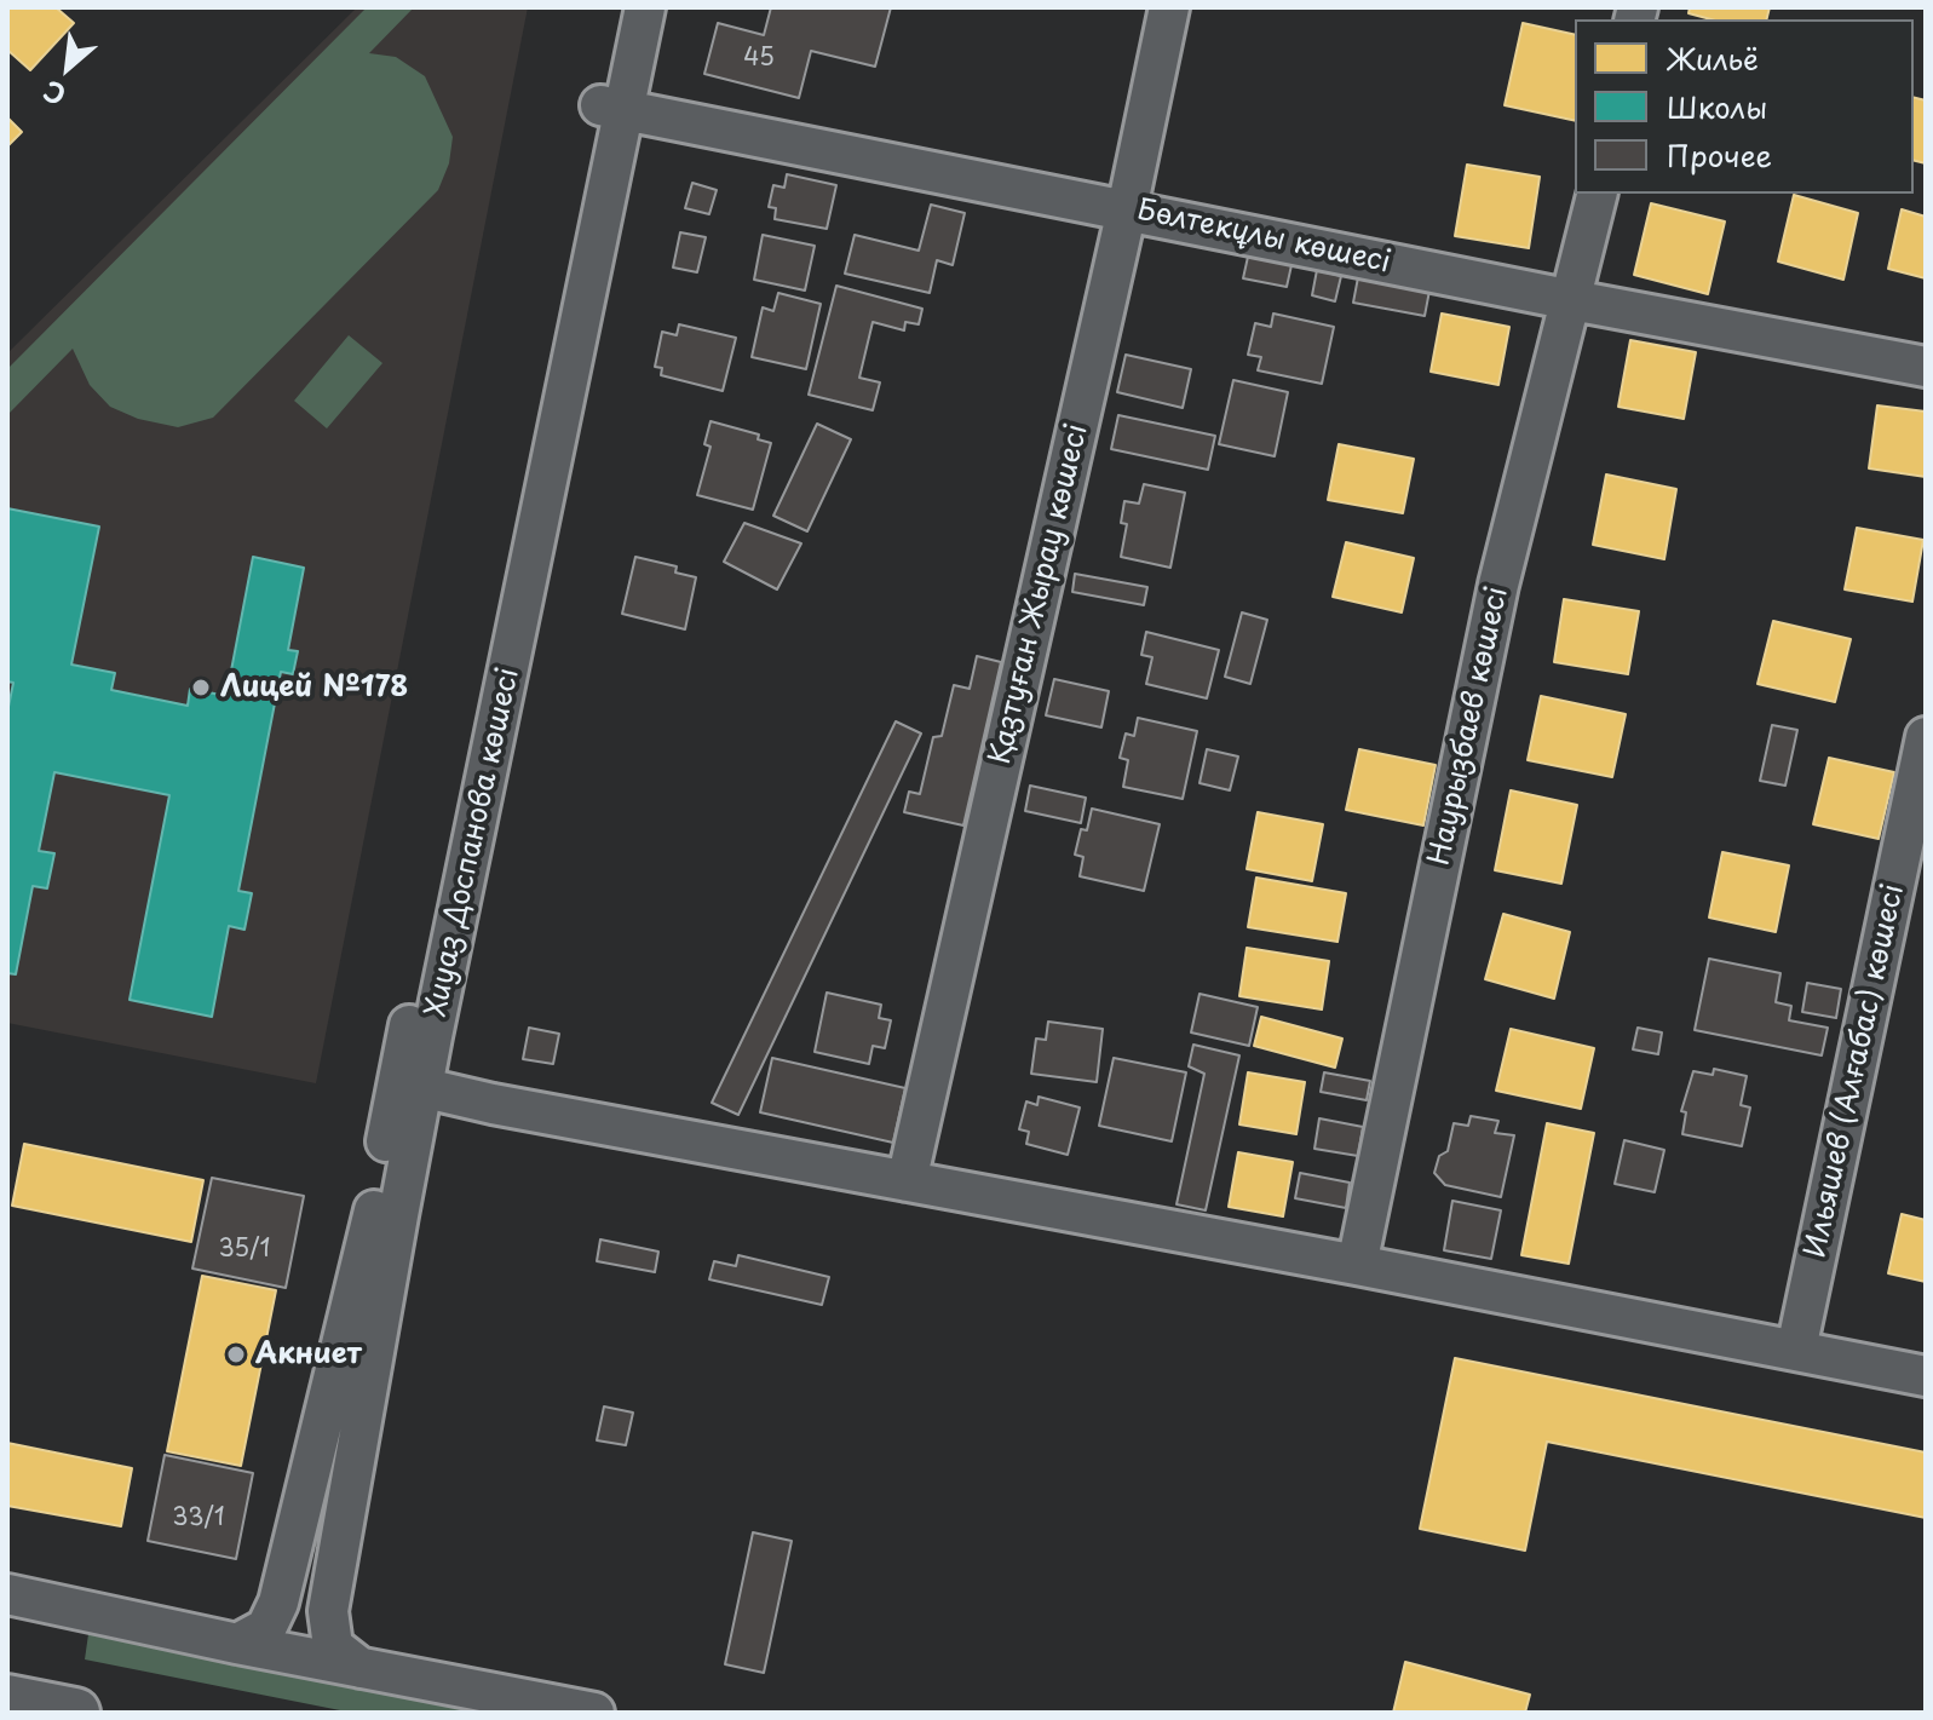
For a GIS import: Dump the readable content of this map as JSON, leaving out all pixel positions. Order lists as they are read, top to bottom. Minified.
{"streets":{"street":["Бөлтекұлы көшесі","Қазтуған Жырау көшесі","Наурызбаев көшесі","Хиуаз Доспанова көшесі","Ильяшев (Алғабас) көшесі"]},"crossings":[["Бөлтекұлы көшесі","Қазтуған Жырау көшесі"],["Бөлтекұлы көшесі","Наурызбаев көшесі"],["Бөлтекұлы көшесі","Хиуаз Доспанова көшесі"]],"places":["Лицей №178","Акниет"],"house_numbers":["45","35/1","33/1"],"legend":["Жильё","Школы","Прочее"],"north":"bottom left"}
